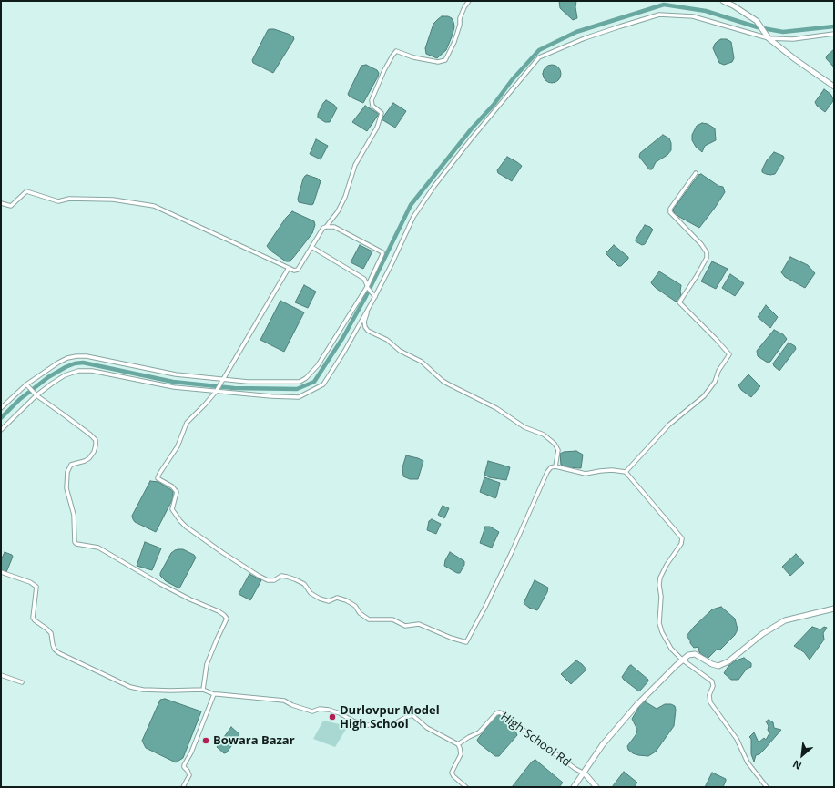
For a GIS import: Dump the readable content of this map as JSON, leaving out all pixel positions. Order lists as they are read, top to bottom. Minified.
{"streets":{"street":["High School Rd"]},"places":["Durlovpur Model High School","Bowara Bazar"],"north":"bottom left"}
